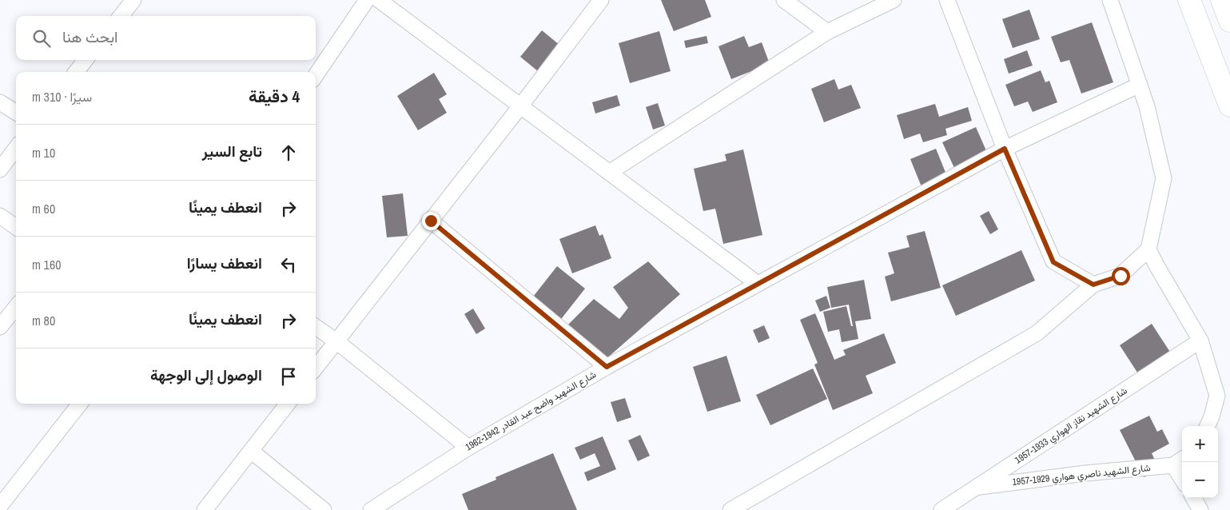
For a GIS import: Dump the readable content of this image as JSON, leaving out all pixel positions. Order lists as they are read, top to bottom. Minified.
{"streets":{"street":["شارع الشهيد واضح عبد القادر 1942-1962","شارع الشهيد نقاز الهواري 1933-1957","شارع الشهيد ناصري هواري 1929-1957"]},"crossings":[["شارع الشهيد نقاز الهواري 1933-1957","شارع الشهيد ناصري هواري 1929-1957"]],"page":{"search":"ابحث هنا","heading":["4 دقيقة","سيرًا · 310 m"],"list":[["تابع السير","10 m"],["انعطف يمينًا","60 m"],["انعطف يسارًا","160 m"],["انعطف يمينًا","80 m"],"الوصول إلى الوجهة"],"map_buttons":["+","−"]}}
